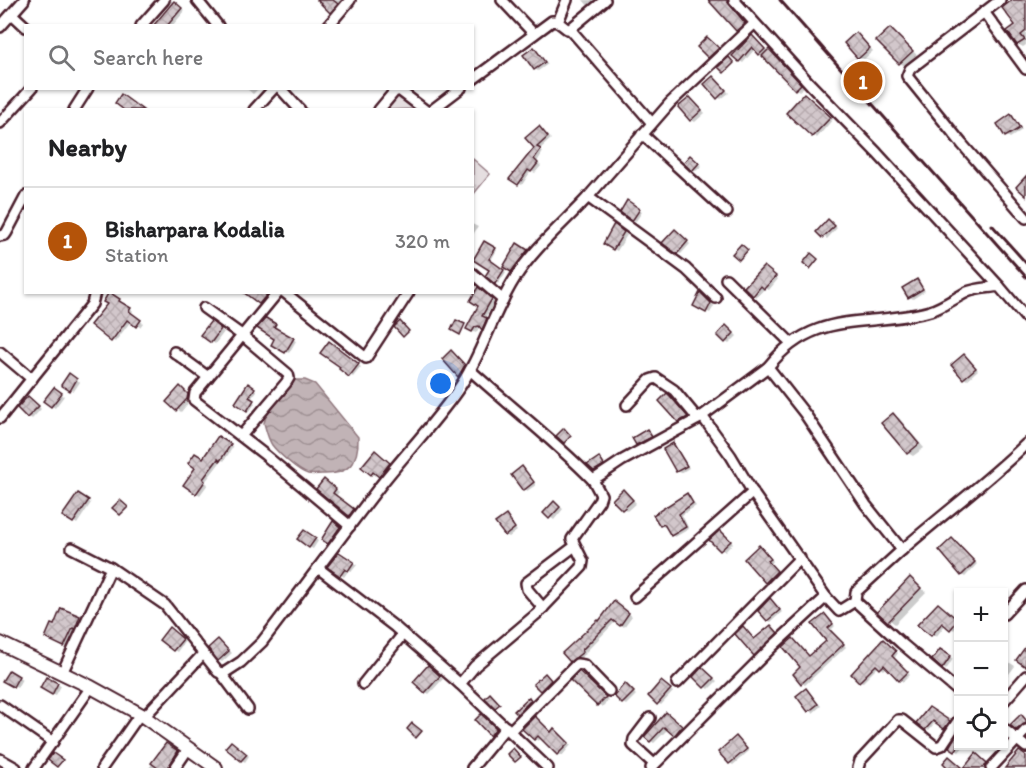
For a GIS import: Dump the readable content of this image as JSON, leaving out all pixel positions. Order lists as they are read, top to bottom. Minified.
{"page":{"search":"Search here","pins":"1","heading":"Nearby","list":[{"mark":"1","name":"Bisharpara Kodalia","note":"Station","value":"320 m"}],"map_buttons":["+","−"]}}
